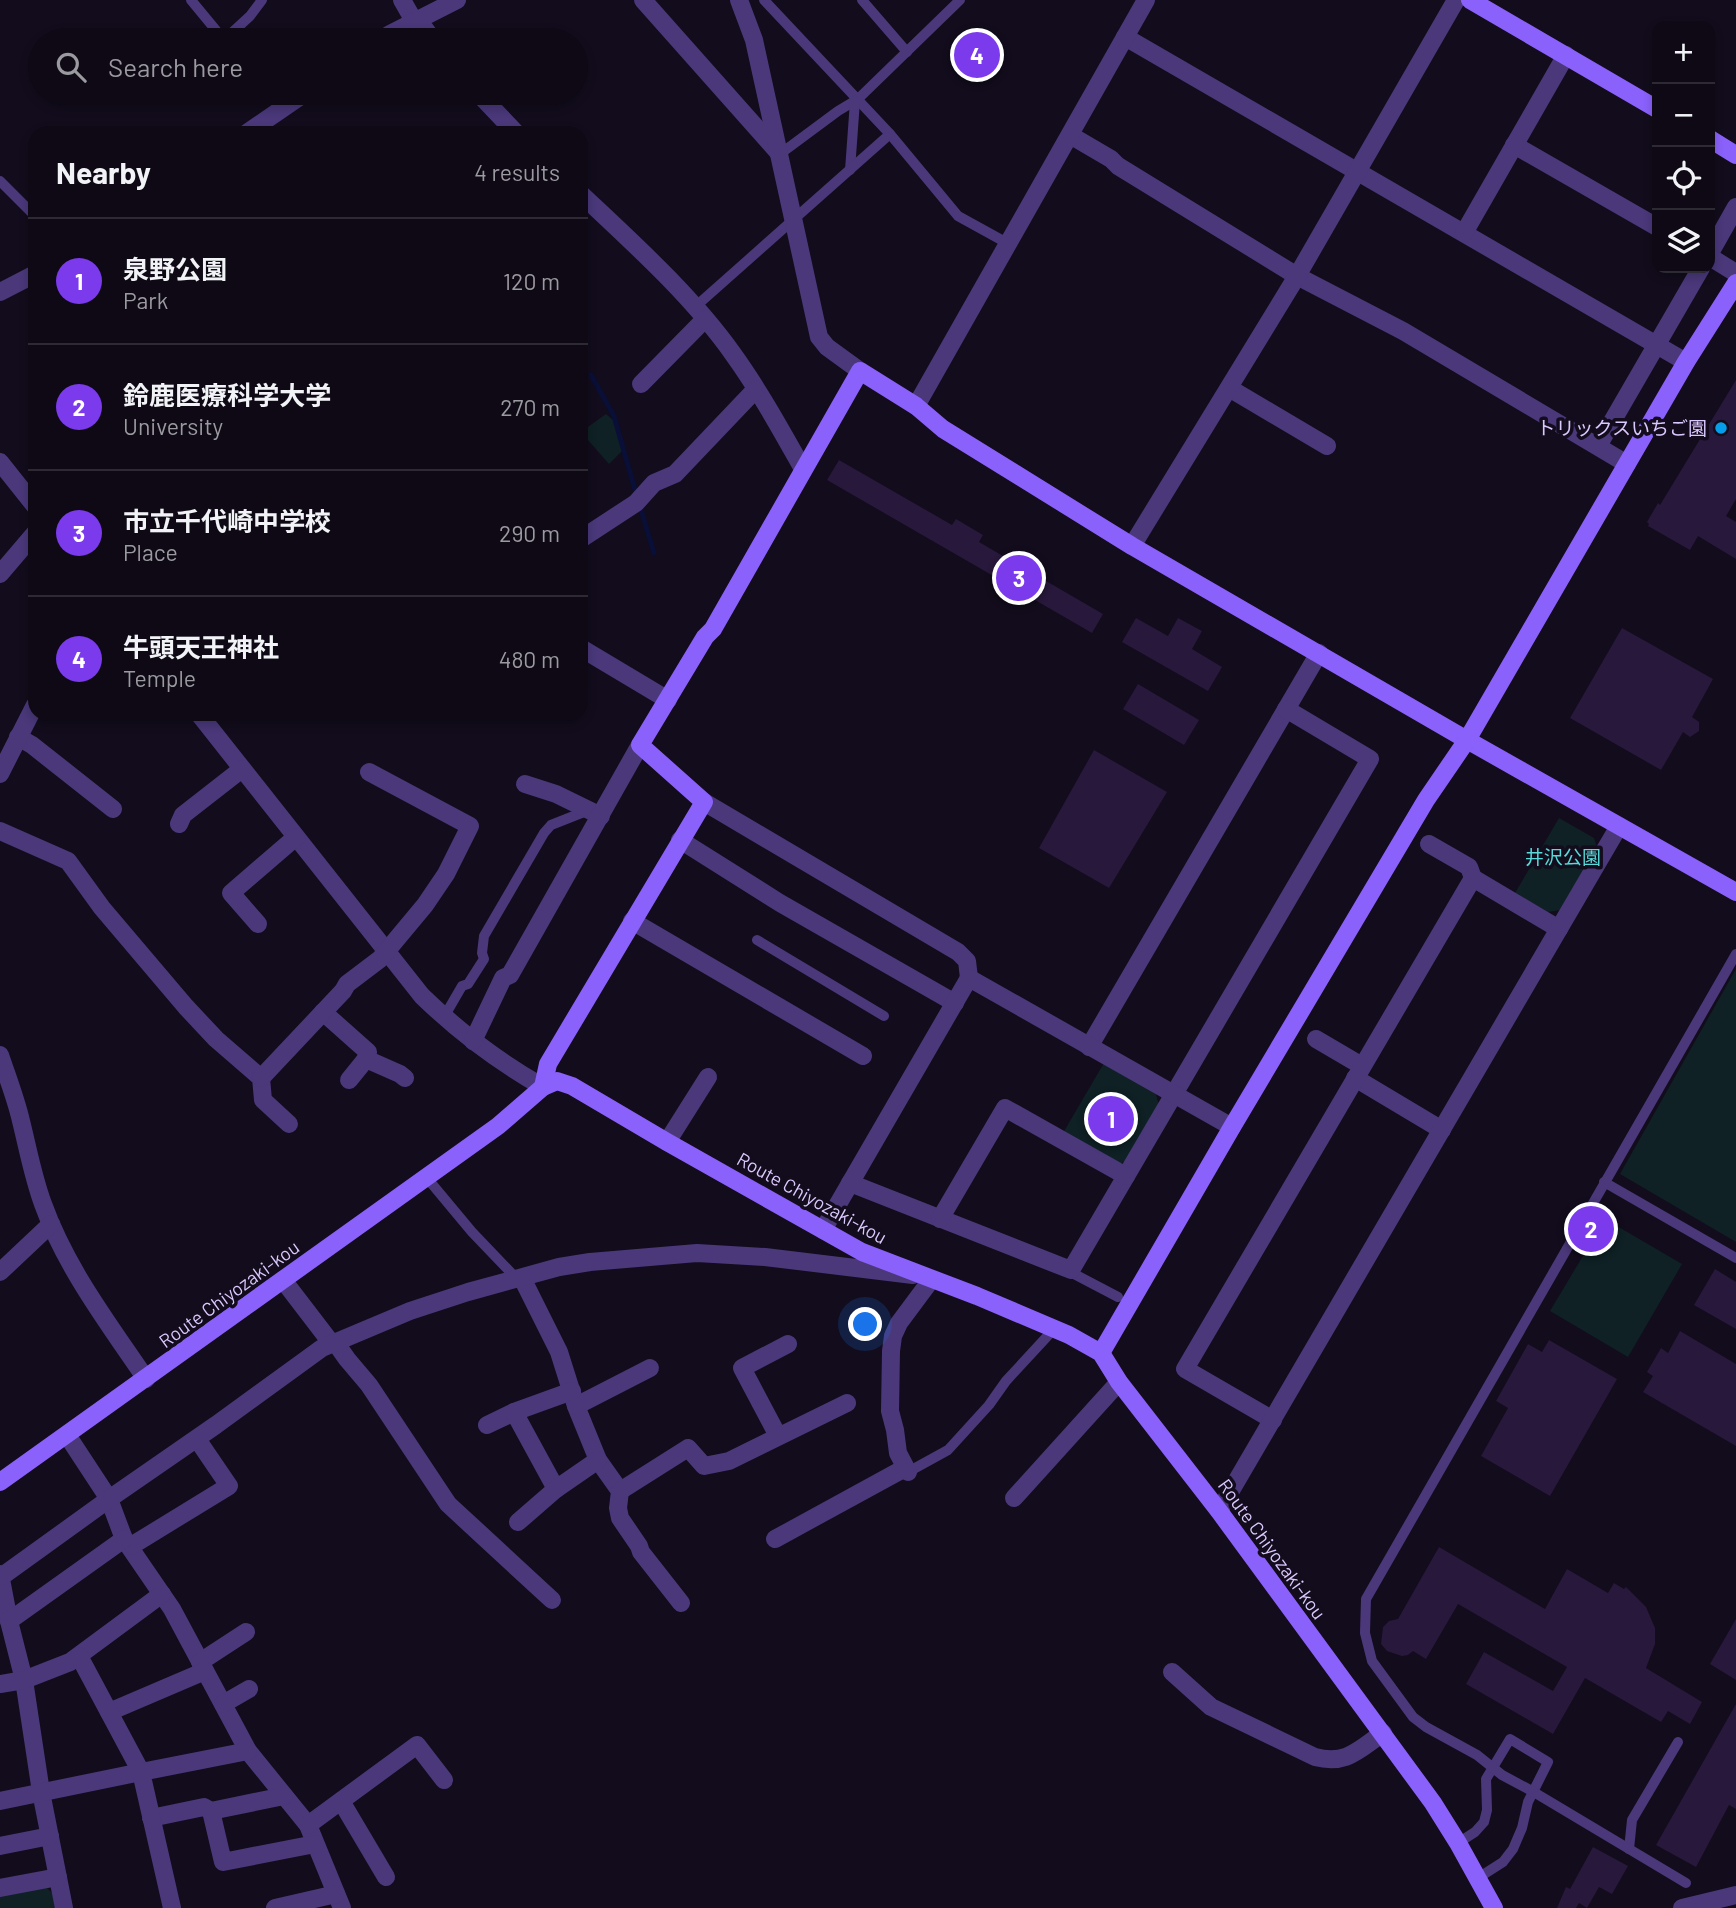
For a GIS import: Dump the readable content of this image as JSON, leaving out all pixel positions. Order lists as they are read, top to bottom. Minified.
{"streets":{"street":["Route Chiyozaki-kou"]},"parks":["井沢公園"],"places":["トリックスいちご園"],"page":{"map_buttons":["+","−"],"pins":["4","3","1","2"],"search":"Search here","heading":["Nearby","4 results"],"list":[{"mark":"1","name":"泉野公園","note":"Park","value":"120 m"},{"mark":"2","name":"鈴鹿医療科学大学","note":"University","value":"270 m"},{"mark":"3","name":"市立千代崎中学校","note":"Place","value":"290 m"},{"mark":"4","name":"牛頭天王神社","note":"Temple","value":"480 m"}]}}
